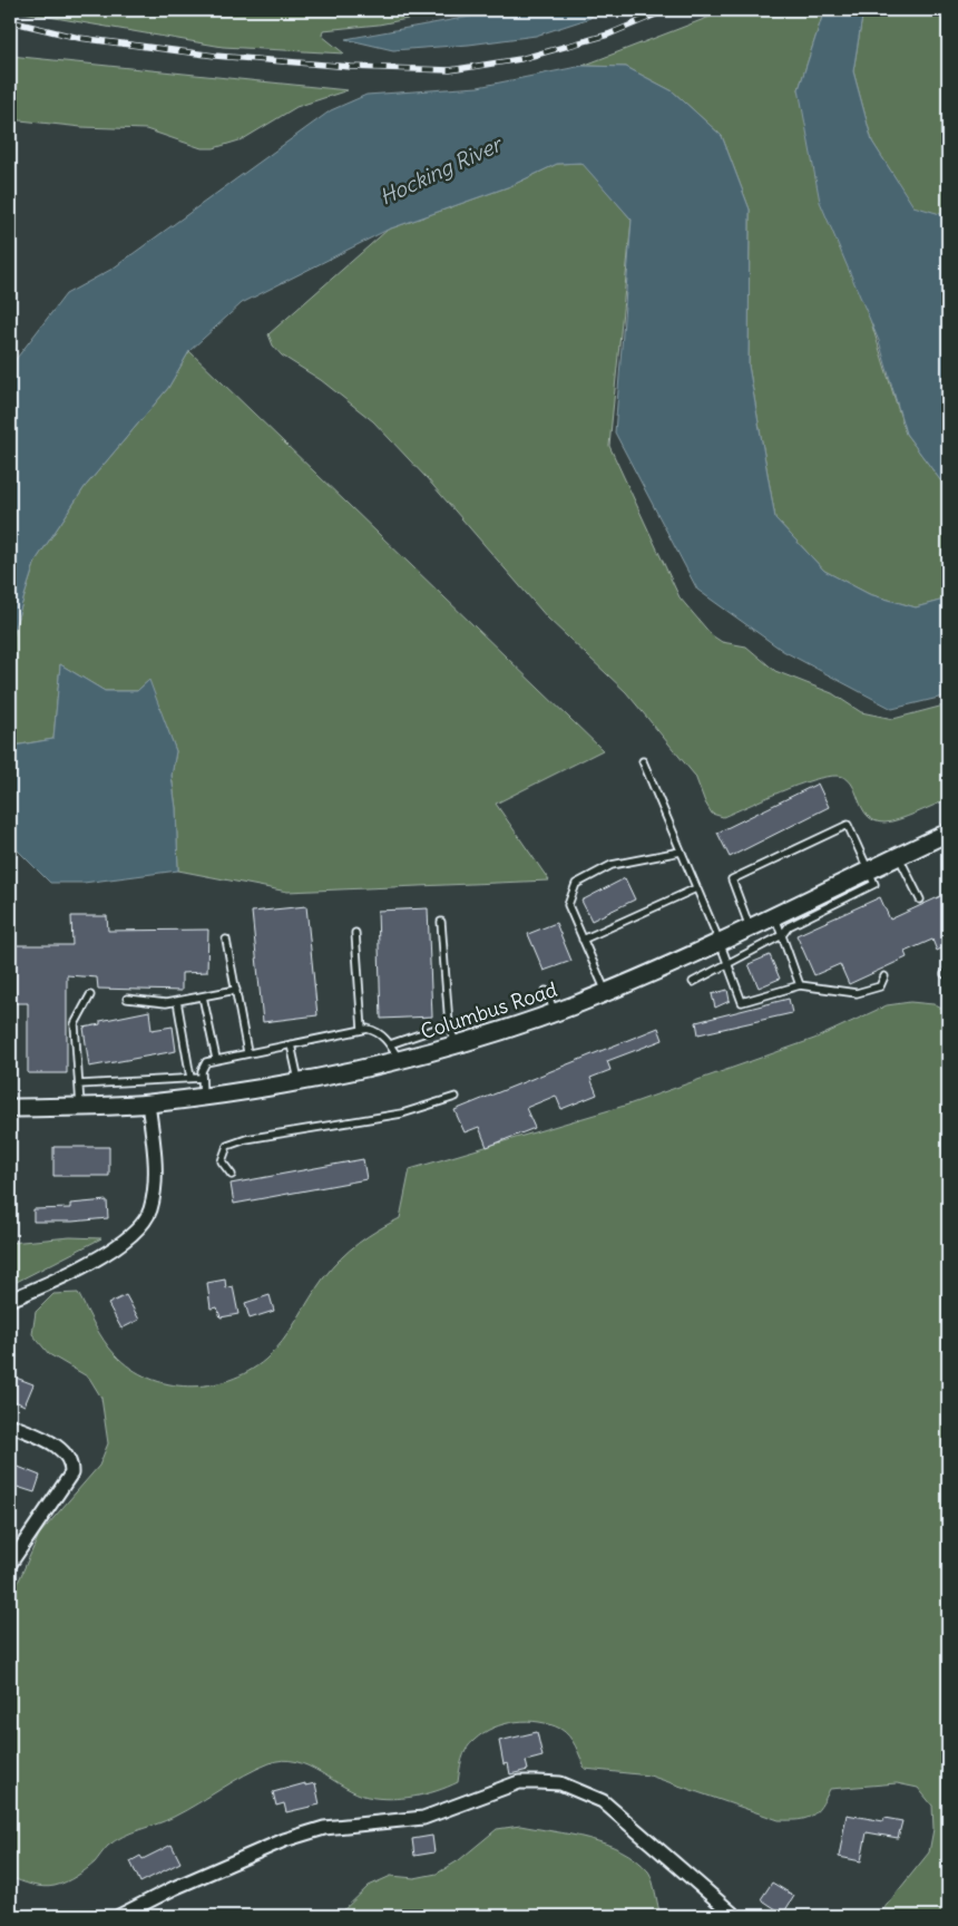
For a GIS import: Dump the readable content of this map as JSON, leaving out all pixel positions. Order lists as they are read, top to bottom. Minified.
{"streets":{"main road":["Columbus Road"]},"water":["Hocking River"]}
